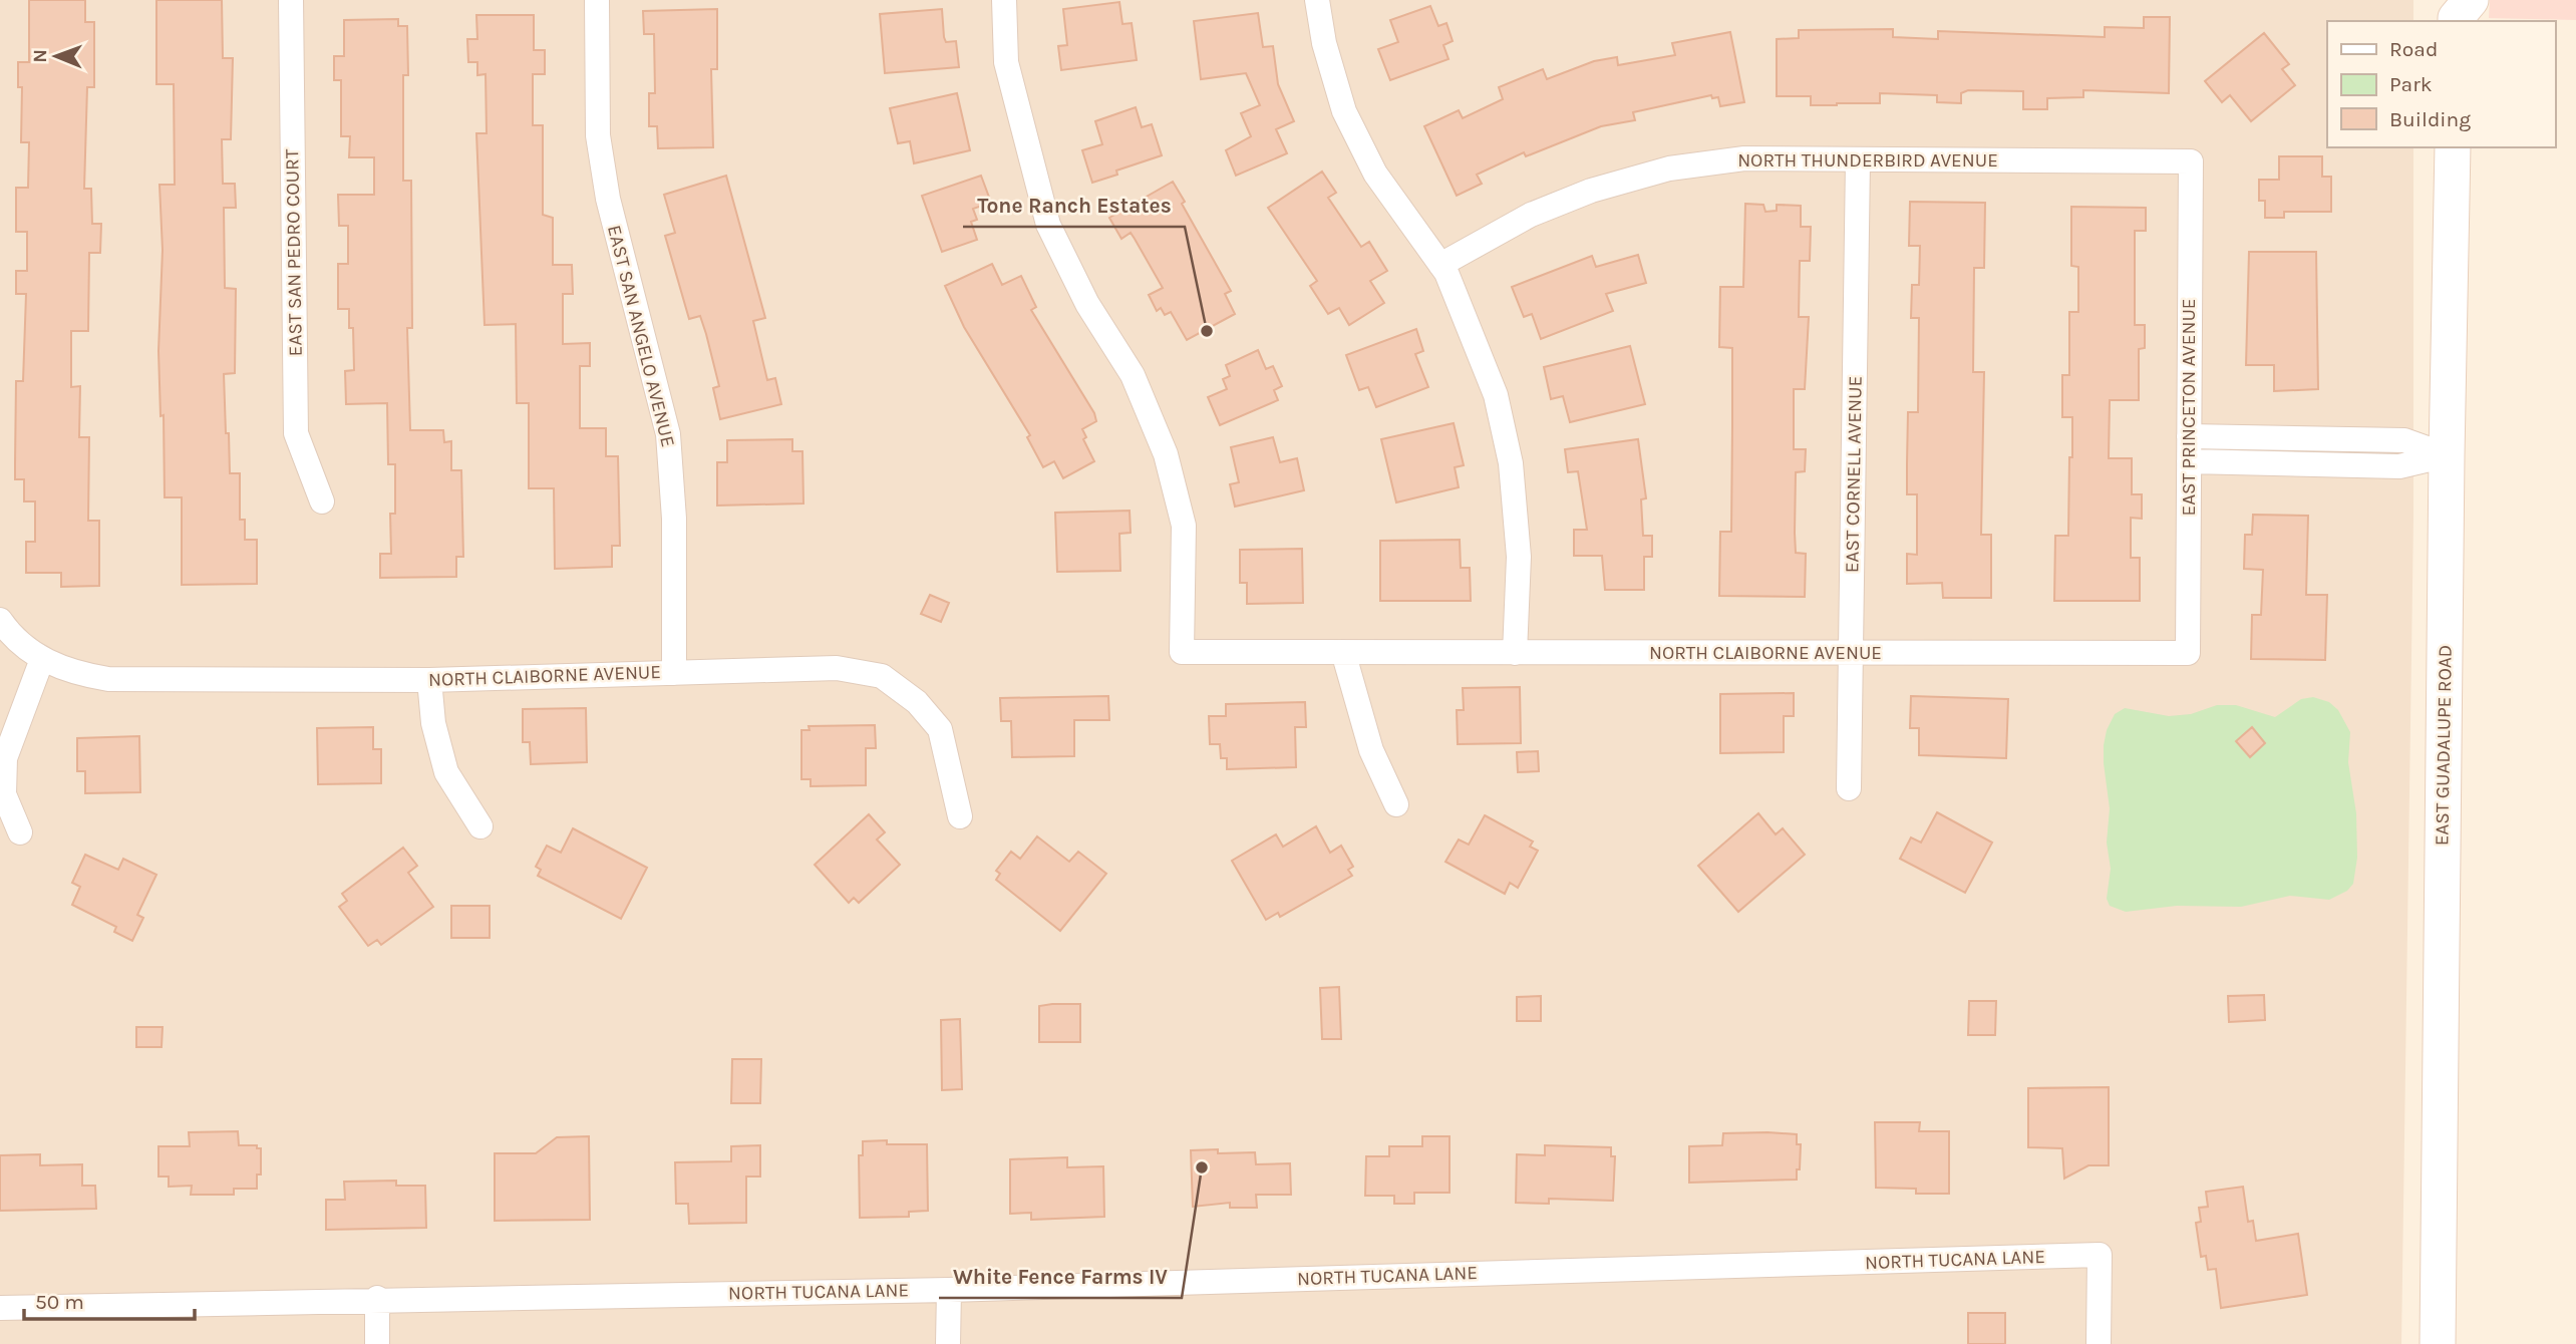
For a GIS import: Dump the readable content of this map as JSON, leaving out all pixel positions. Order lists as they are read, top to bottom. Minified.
{"streets":{"main road":["EAST GUADALUPE ROAD"],"street":["NORTH THUNDERBIRD AVENUE","EAST SAN PEDRO COURT","EAST SAN ANGELO AVENUE","EAST PRINCETON AVENUE","EAST CORNELL AVENUE","NORTH CLAIBORNE AVENUE","NORTH TUCANA LANE"]},"crossings":[["NORTH THUNDERBIRD AVENUE","EAST PRINCETON AVENUE"],["NORTH THUNDERBIRD AVENUE","EAST CORNELL AVENUE"],["EAST SAN ANGELO AVENUE","NORTH CLAIBORNE AVENUE"],["EAST PRINCETON AVENUE","NORTH CLAIBORNE AVENUE"],["EAST CORNELL AVENUE","NORTH CLAIBORNE AVENUE"]],"places":["Tone Ranch Estates","White Fence Farms IV"],"legend":["Road","Park","Building"],"scale_bar":"50 m","north":"left"}
